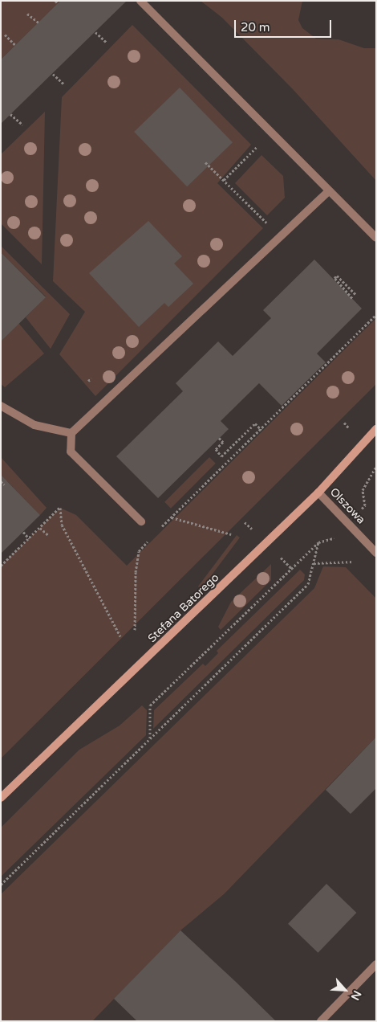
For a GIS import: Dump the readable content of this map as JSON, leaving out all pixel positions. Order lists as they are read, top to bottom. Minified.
{"streets":{"street":["Olszowa","Stefana Batorego"]},"crossings":[["Olszowa","Stefana Batorego"]],"scale_bar":"20 m","north":"bottom right"}
